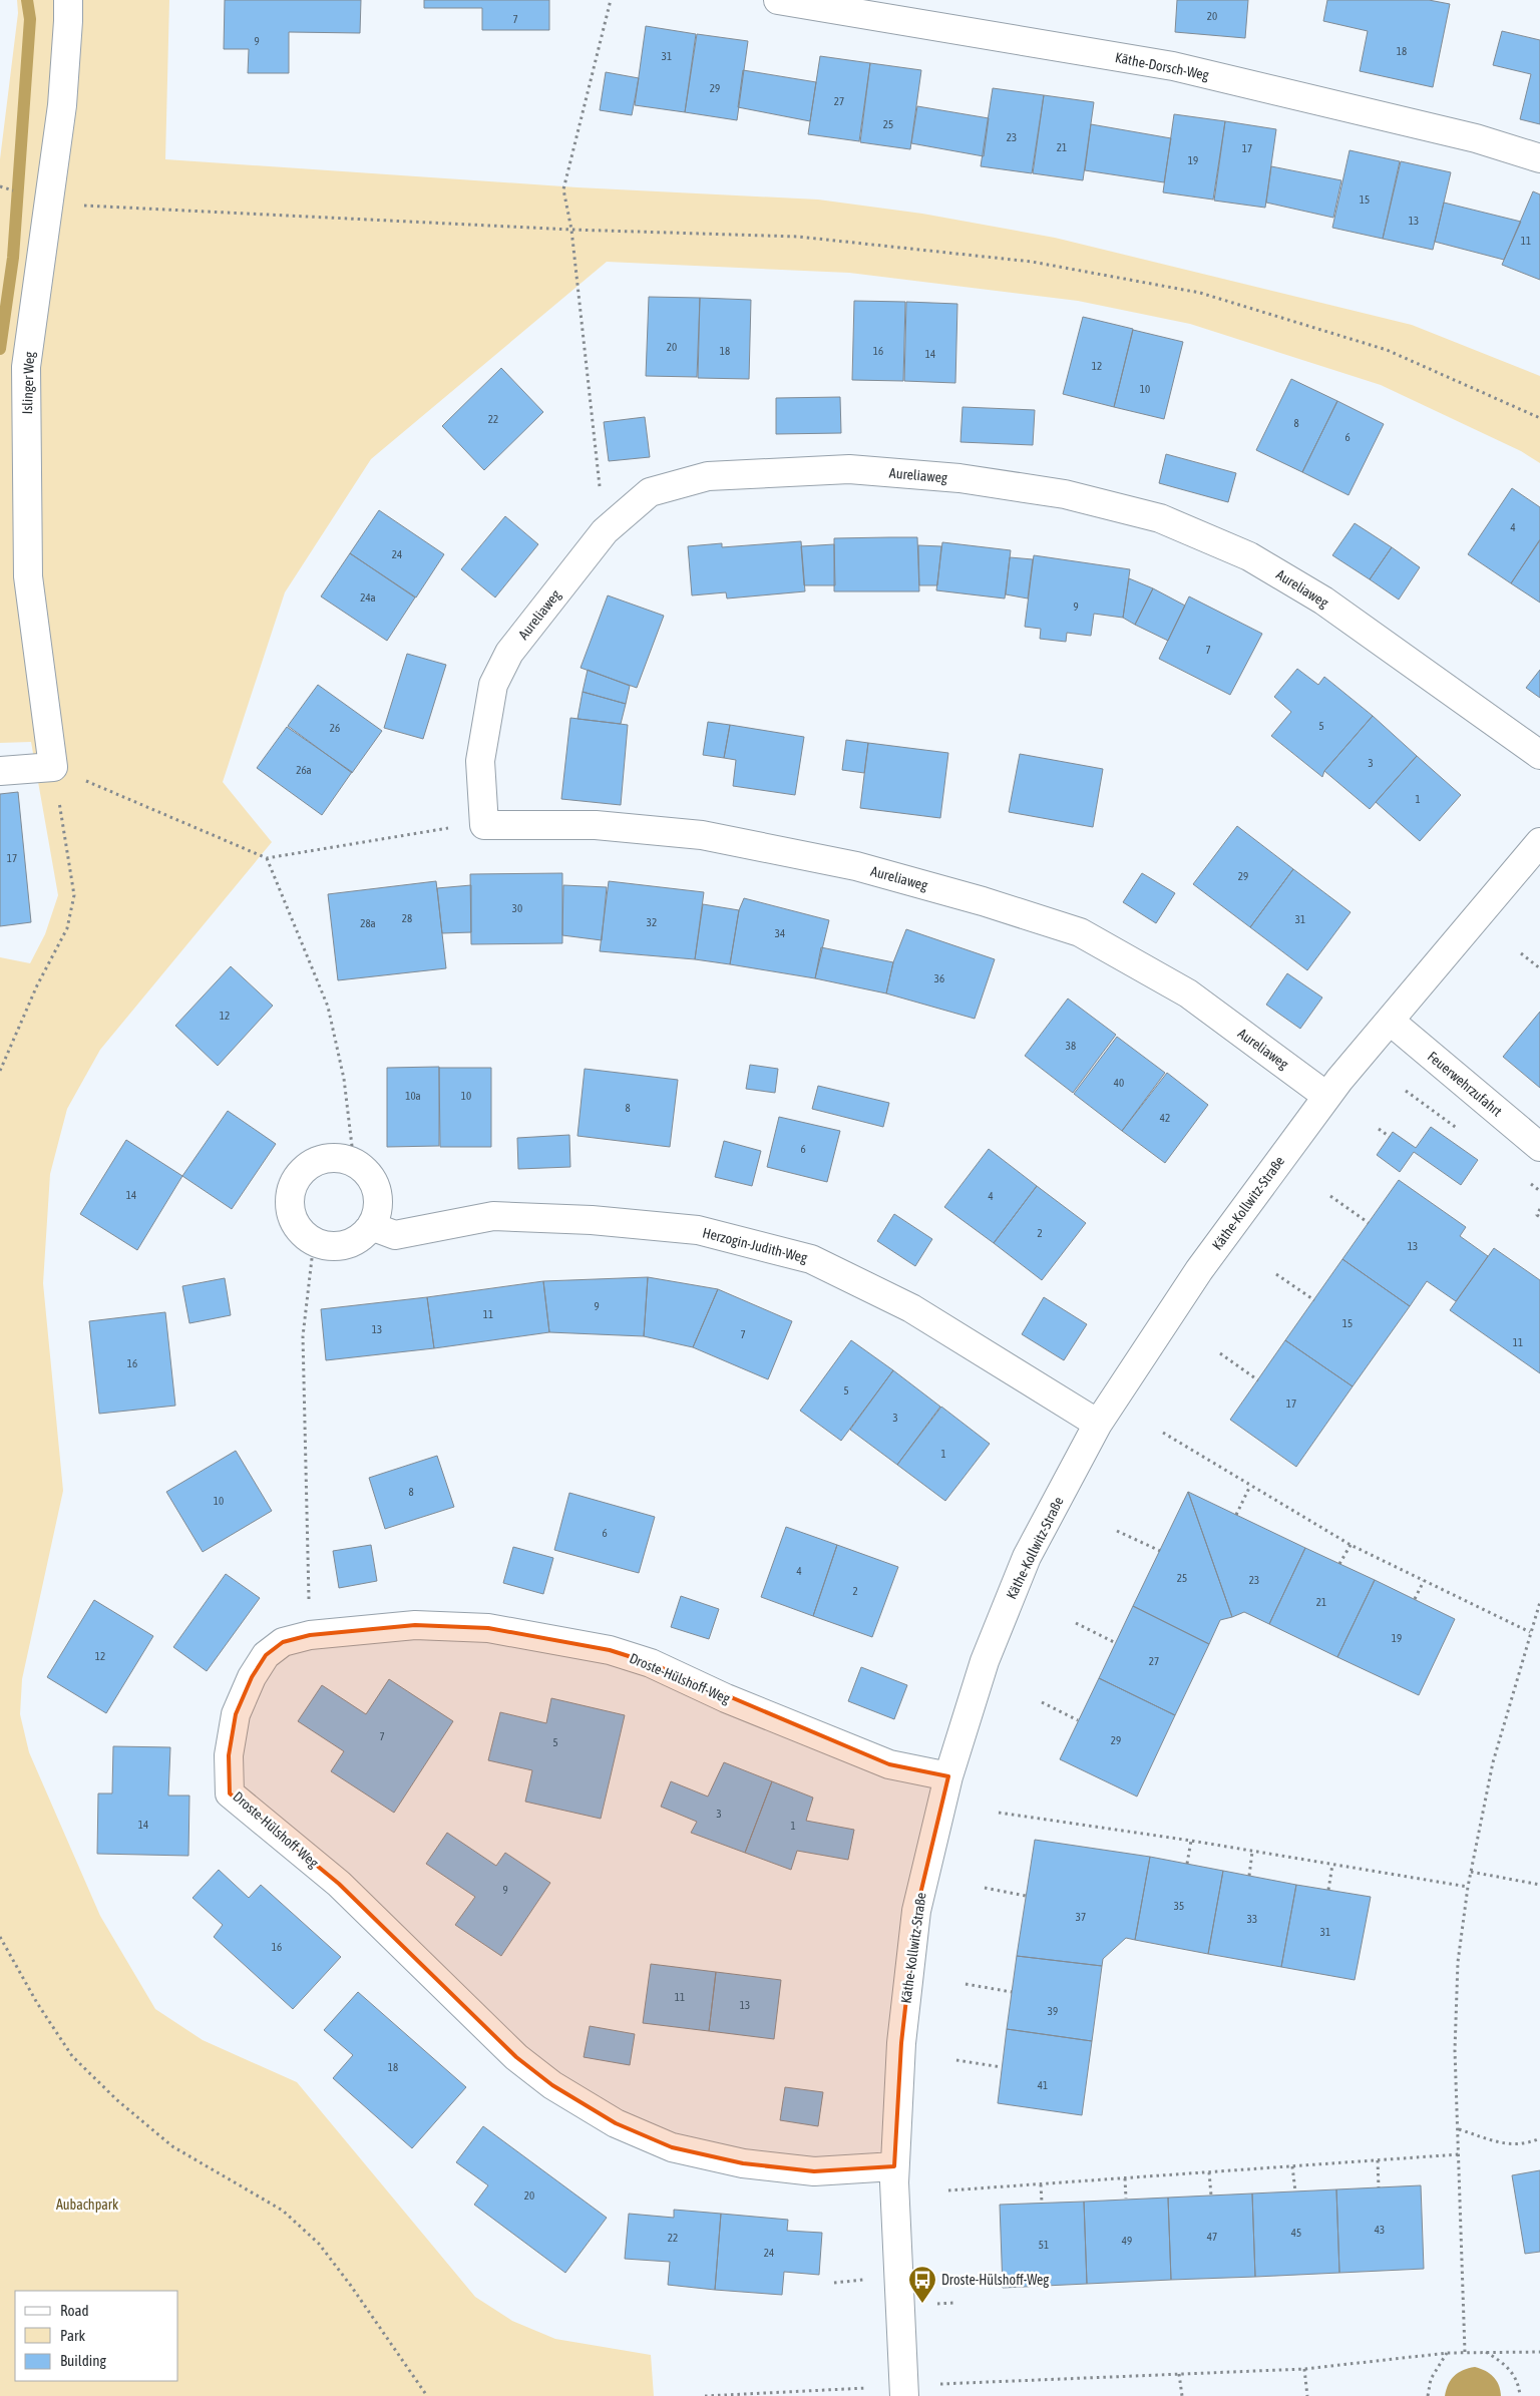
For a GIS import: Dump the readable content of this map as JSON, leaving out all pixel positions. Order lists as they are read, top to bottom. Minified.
{"streets":{"street":["Käthe-Dorsch-Weg","Islinger Weg","Aureliaweg","Feuerwehrzufahrt","Käthe-Kollwitz-Straße","Herzogin-Judith-Weg","Droste-Hülshoff-Weg"]},"crossings":[["Aureliaweg","Käthe-Kollwitz-Straße"],["Feuerwehrzufahrt","Käthe-Kollwitz-Straße"],["Käthe-Kollwitz-Straße","Herzogin-Judith-Weg"],["Käthe-Kollwitz-Straße","Droste-Hülshoff-Weg"]],"parks":["Aubachpark"],"places":{"bus stop":["Droste-Hülshoff-Weg"]},"house_numbers":["20","7","9","18","31","29","27","25","23","21","17","19","15","13","11","20","18","16","14","12","10","22","8","6","4","24","24a","9","7","5","26","3","26a","1","17","29","30","28","31","32","28a","34","36","12","38","40","10a","10","8","42","6","14","4","2","13","9","11","15","13","7","11","16","5","17","3","1","8","10","6","4","25","23","2","21","19","12","27","7","29","5","3","14","1","9","35","37","33","31","16","11","13","39","18","41","20","43","45","47","22","49","51","24"],"legend":["Road","Park","Building"]}
